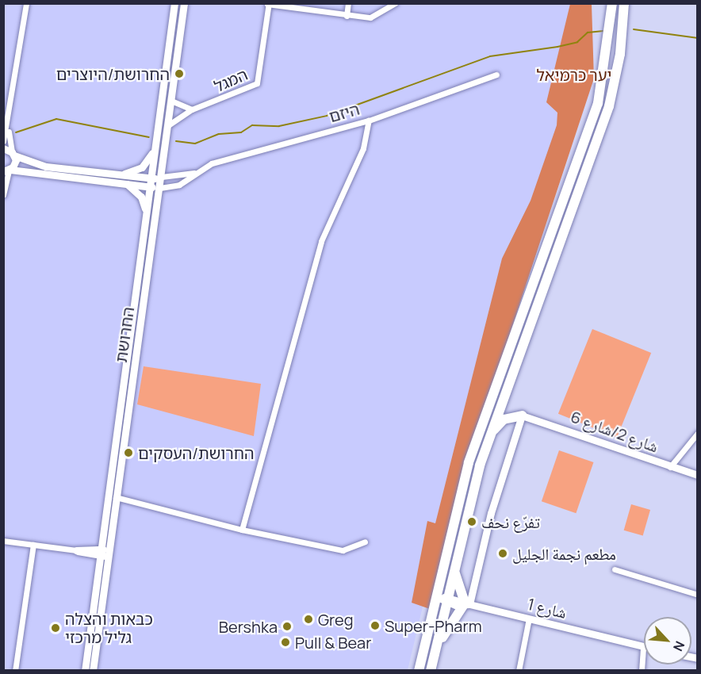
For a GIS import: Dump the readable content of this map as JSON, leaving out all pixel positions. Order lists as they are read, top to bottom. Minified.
{"streets":{"street":["המגל","היזם","החרושת","شارع 2/شارع 6","شارع 1"]},"crossings":[["המגל","החרושת"],["היזם","החרושת"]],"parks":["יער כרמיאל"],"places":["החרושת/היוצרים","החרושת/העסקים","تفرّع نحف","مطعم نجمة الجليل","Greg","Super-Pharm","Bershka","כבאות והצלה גליל מרכזי","Pull & Bear"],"north":"bottom right"}
